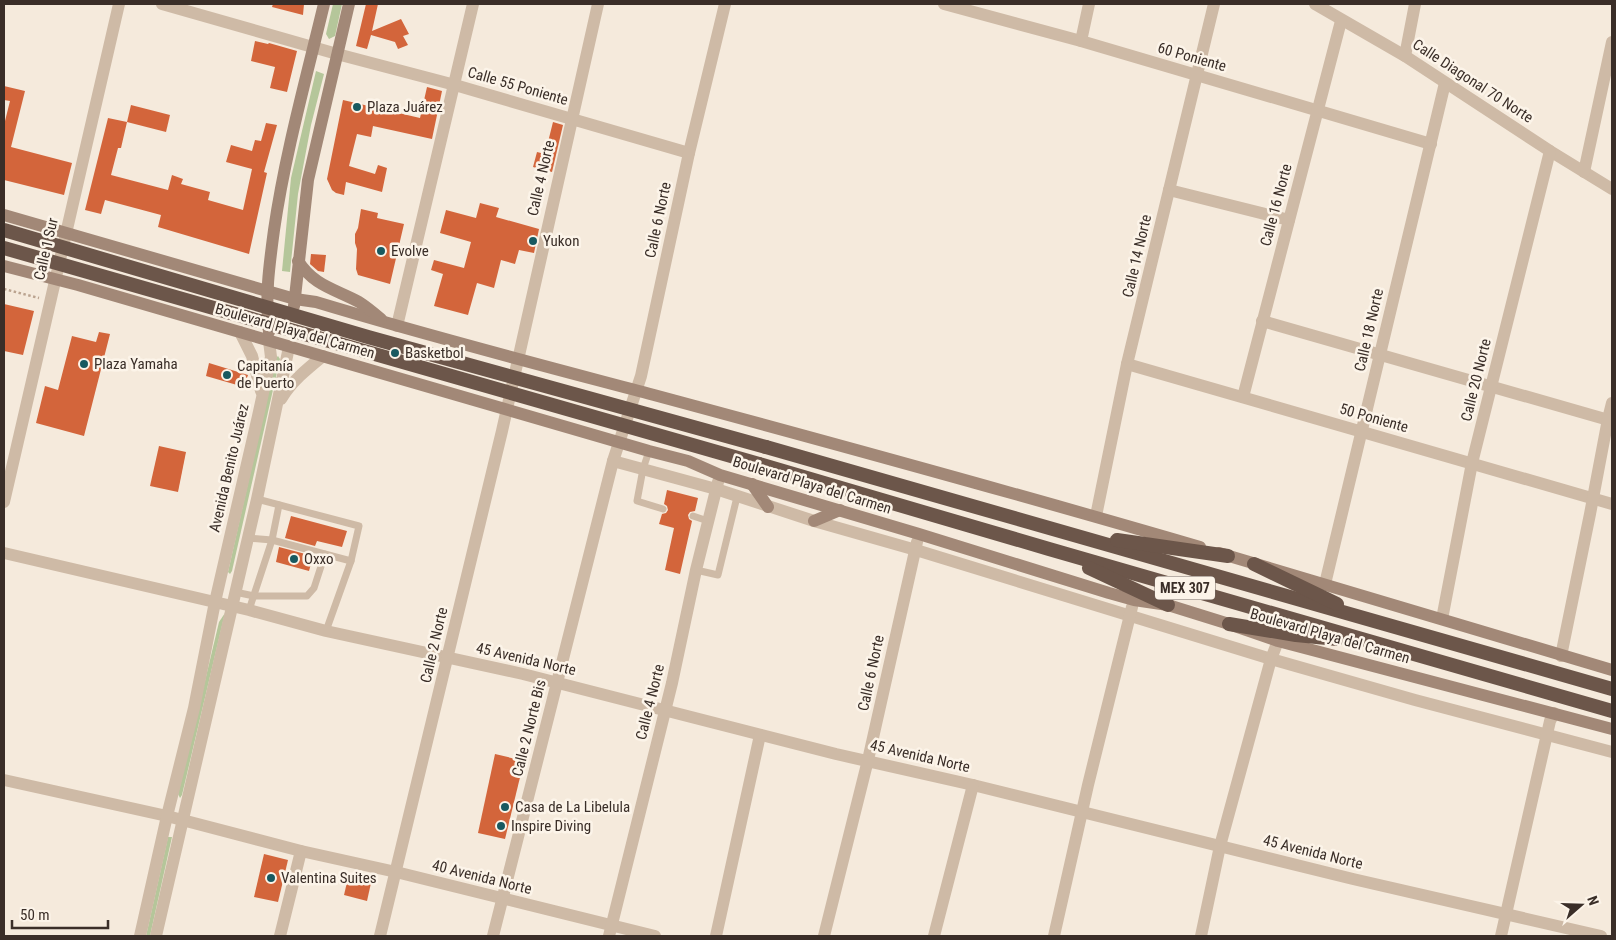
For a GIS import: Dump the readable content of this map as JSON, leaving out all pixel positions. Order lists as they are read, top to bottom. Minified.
{"streets":{"highway":["MEX 307"],"main road":["Boulevard Playa del Carmen","Avenida Benito Juárez"],"street":["60 Poniente","Calle Diagonal 70 Norte","Calle 55 Poniente","Calle 4 Norte","Calle 16 Norte","Calle 6 Norte","Calle 1 Sur","Calle 14 Norte","Calle 18 Norte","Calle 20 Norte","50 Poniente","Calle 2 Norte","45 Avenida Norte","Calle 2 Norte Bis","40 Avenida Norte"]},"crossings":[["60 Poniente","Calle 16 Norte"],["60 Poniente","Calle 14 Norte"],["60 Poniente","Calle 18 Norte"],["Calle Diagonal 70 Norte","Calle 16 Norte"],["Calle Diagonal 70 Norte","Calle 18 Norte"],["Calle Diagonal 70 Norte","Calle 20 Norte"],["Calle 55 Poniente","Calle 4 Norte"],["Calle 55 Poniente","Calle 6 Norte"],["Calle 55 Poniente","Avenida Benito Juárez"],["Calle 4 Norte","Boulevard Playa del Carmen"],["Calle 4 Norte","Calle 2 Norte"],["Calle 4 Norte","45 Avenida Norte"],["Calle 4 Norte","40 Avenida Norte"],["Calle 16 Norte","50 Poniente"],["Calle 6 Norte","Boulevard Playa del Carmen"],["Calle 6 Norte","45 Avenida Norte"],["Calle 6 Norte","Calle 2 Norte Bis"],["Calle 1 Sur","Boulevard Playa del Carmen"],["Calle 14 Norte","Boulevard Playa del Carmen"],["Calle 14 Norte","50 Poniente"],["Calle 18 Norte","Boulevard Playa del Carmen"],["Calle 18 Norte","50 Poniente"],["Boulevard Playa del Carmen","Calle 20 Norte"],["Boulevard Playa del Carmen","Avenida Benito Juárez"],["Boulevard Playa del Carmen","Calle 2 Norte"],["Boulevard Playa del Carmen","Calle 2 Norte Bis"],["Calle 20 Norte","50 Poniente"],["Avenida Benito Juárez","45 Avenida Norte"],["Avenida Benito Juárez","40 Avenida Norte"],["Calle 2 Norte","45 Avenida Norte"],["Calle 2 Norte","40 Avenida Norte"],["45 Avenida Norte","Calle 2 Norte Bis"],["Calle 2 Norte Bis","40 Avenida Norte"]],"places":["Plaza Juárez","Yukon","Evolve","Basketbol","Plaza Yamaha","Capitanía de Puerto","Oxxo","Casa de La Libelula","Inspire Diving","Valentina Suites"],"scale_bar":"50 m","north":"right"}
